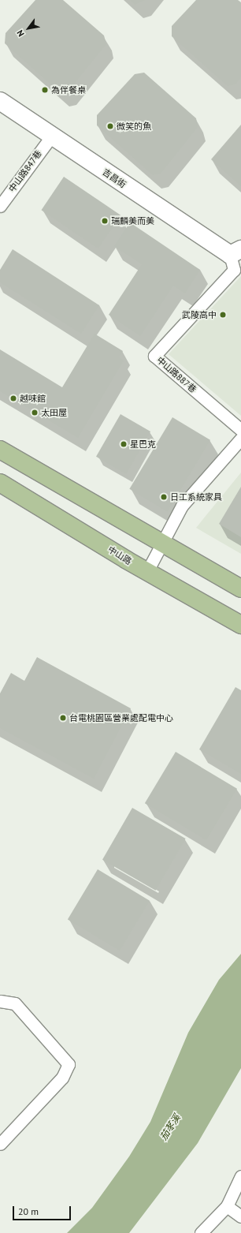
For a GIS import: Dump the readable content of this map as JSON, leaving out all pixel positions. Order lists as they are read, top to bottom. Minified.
{"streets":{"main road":["中山路"],"street":["吉昌街"],"lane":["中山路847巷","中山路887巷"]},"crossings":[["中山路847巷","吉昌街"],["吉昌街","中山路887巷"]],"water":["茄苳溪"],"places":["為伴餐桌","微笑的魚","瑞麟美而美","武陵高中","越味館","太田屋","星巴克","日工系統家具","台電桃園區營業處配電中心"],"scale_bar":"20 m","north":"bottom left"}
